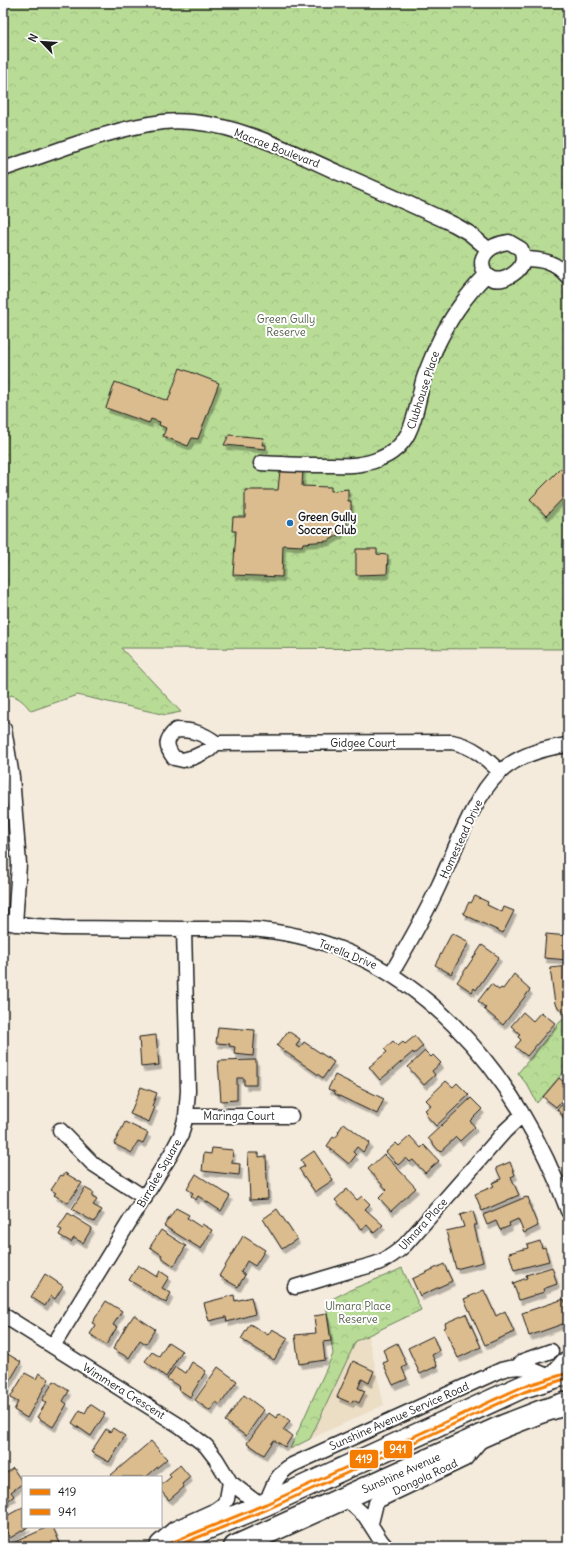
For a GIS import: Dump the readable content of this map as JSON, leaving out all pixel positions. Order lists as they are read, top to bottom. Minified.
{"streets":{"main road":["Sunshine Avenue"],"street":["Macrae Boulevard","Clubhouse Place","Gidgee Court","Homestead Drive","Tarella Drive","Maringa Court","Birralee Square","Ulmara Place","Wimmera Crescent","Sunshine Avenue Service Road","Dongola Road"]},"crossings":[["Macrae Boulevard","Clubhouse Place"],["Gidgee Court","Homestead Drive"],["Homestead Drive","Tarella Drive"],["Tarella Drive","Birralee Square"],["Tarella Drive","Ulmara Place"],["Maringa Court","Birralee Square"],["Birralee Square","Wimmera Crescent"],["Sunshine Avenue","Dongola Road"]],"parks":["Green Gully Reserve","Ulmara Place Reserve"],"places":["Green Gully Soccer Club"],"lines":["transit line 419","transit line 941"],"legend":["419","941"],"north":"top left"}
